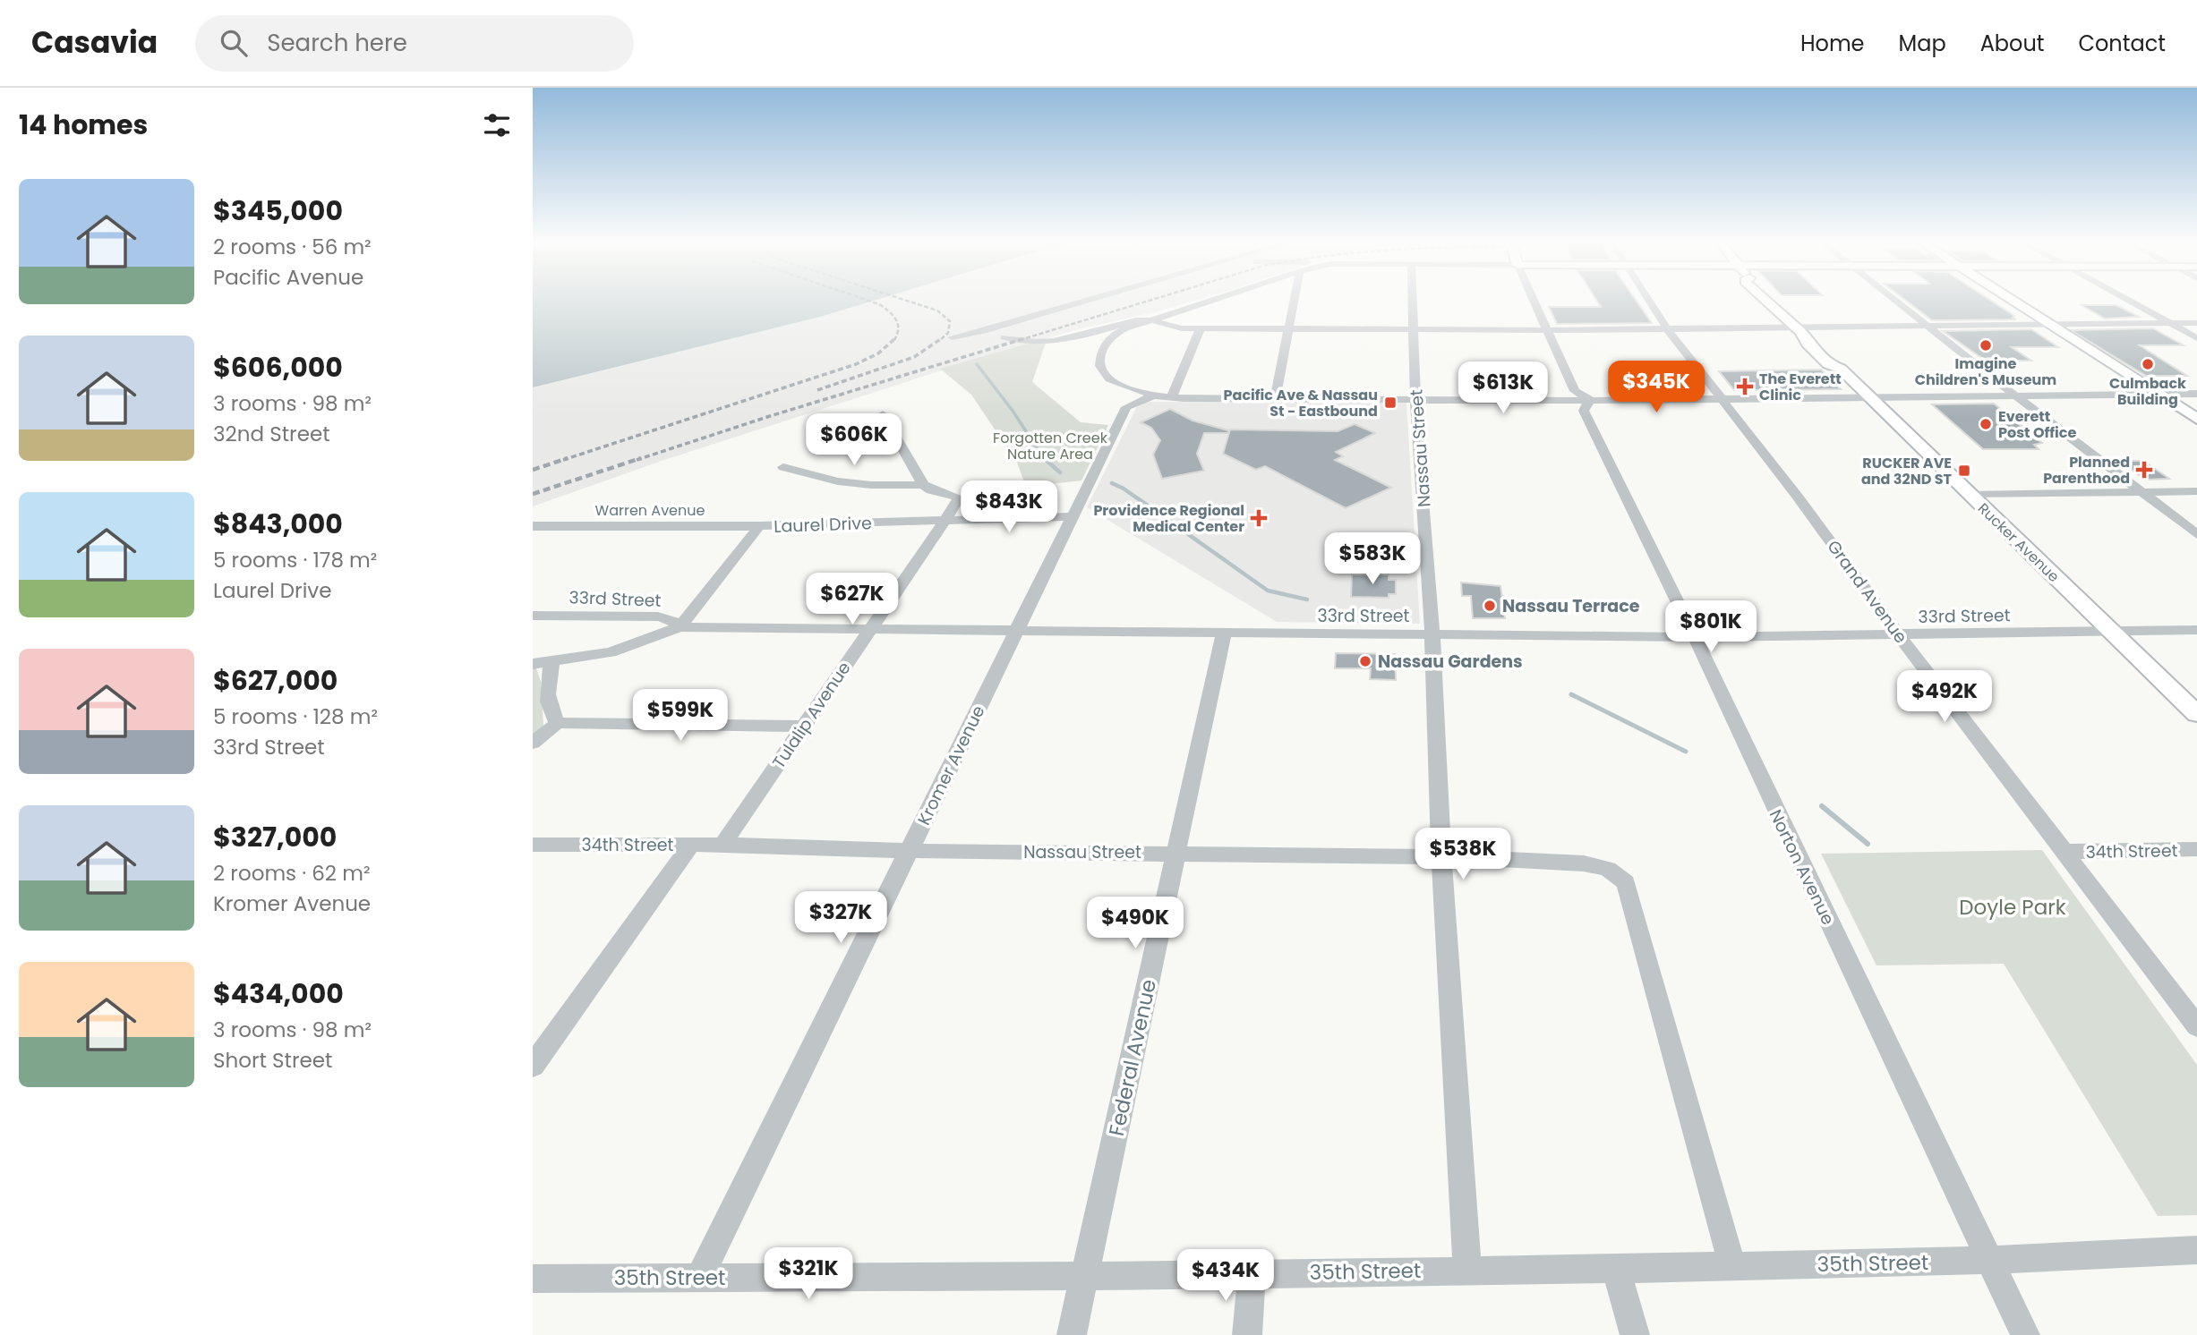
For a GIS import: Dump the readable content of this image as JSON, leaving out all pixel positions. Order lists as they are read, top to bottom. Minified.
{"streets":{"main road":["Rucker Avenue"],"street":["Nassau Street","Warren Avenue","Laurel Drive","Grand Avenue","33rd Street","Tulalip Avenue","Kromer Avenue","34th Street","Norton Avenue","Federal Avenue","35th Street"]},"crossings":[["Nassau Street","33rd Street"],["Nassau Street","Tulalip Avenue"],["Nassau Street","Kromer Avenue"],["Nassau Street","34th Street"],["Nassau Street","Federal Avenue"],["Nassau Street","35th Street"],["Warren Avenue","Laurel Drive"],["Laurel Drive","33rd Street"],["Laurel Drive","Tulalip Avenue"],["Laurel Drive","Kromer Avenue"],["Rucker Avenue","33rd Street"],["Grand Avenue","33rd Street"],["Grand Avenue","34th Street"],["33rd Street","Tulalip Avenue"],["33rd Street","Kromer Avenue"],["33rd Street","Norton Avenue"],["33rd Street","Federal Avenue"],["Tulalip Avenue","34th Street"],["Kromer Avenue","35th Street"],["Norton Avenue","35th Street"],["Federal Avenue","35th Street"]],"parks":["Forgotten Creek Nature Area","Doyle Park"],"places":{"other":["Imagine Children's Museum","Culmback Building","Everett Post Office","Nassau Terrace","Nassau Gardens"],"health":["The Everett Clinic","Planned Parenthood","Providence Regional Medical Center"],"transit":["Pacific Ave & Nassau St - Eastbound","RUCKER AVE and 32ND ST"]},"page":{"header":"Casavia","search":"Search here","nav":["Home","Map","About","Contact"],"heading":"14 homes","list":[{"name":"$345,000","note":"2 rooms · 56 m² · Pacific Avenue"},{"name":"$606,000","note":"3 rooms · 98 m² · 32nd Street"},{"name":"$843,000","note":"5 rooms · 178 m² · Laurel Drive"},{"name":"$627,000","note":"5 rooms · 128 m² · 33rd Street"},{"name":"$327,000","note":"2 rooms · 62 m² · Kromer Avenue"},{"name":"$434,000","note":"3 rooms · 98 m² · Short Street"}],"price":["$345K","$613K","$606K","$843K","$583K","$627K","$801K","$492K","$599K","$538K","$327K","$490K","$321K","$434K"]}}
